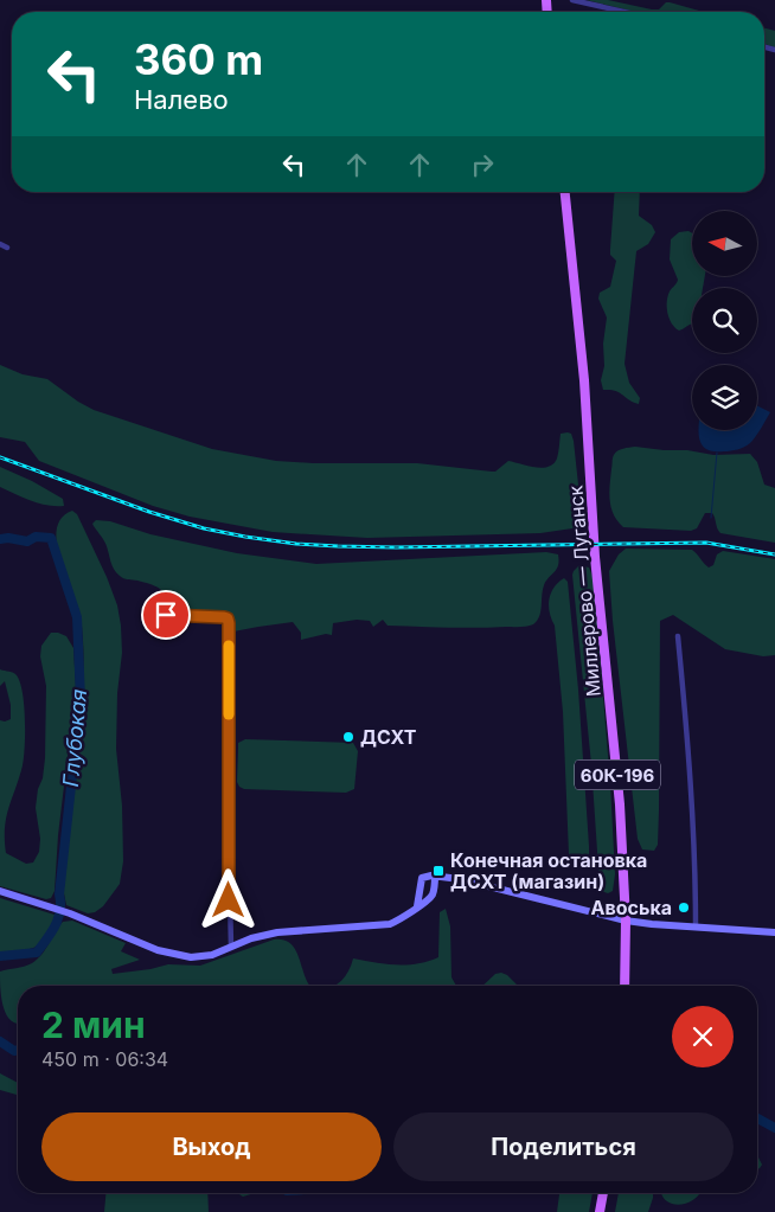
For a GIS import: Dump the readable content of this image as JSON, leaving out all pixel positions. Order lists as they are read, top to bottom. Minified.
{"streets":{"main road":["Миллерово — Луганск","60К-196"]},"water":["Глубокая"],"places":{"other":["ДСХТ","Авоська"],"transit":["Конечная остановка ДСХТ (магазин)"]},"north":"left","page":{"turn":["360 m","Налево"],"heading":["2 мин","450 m · 06:34"],"buttons":["Выход","Поделиться"]}}
